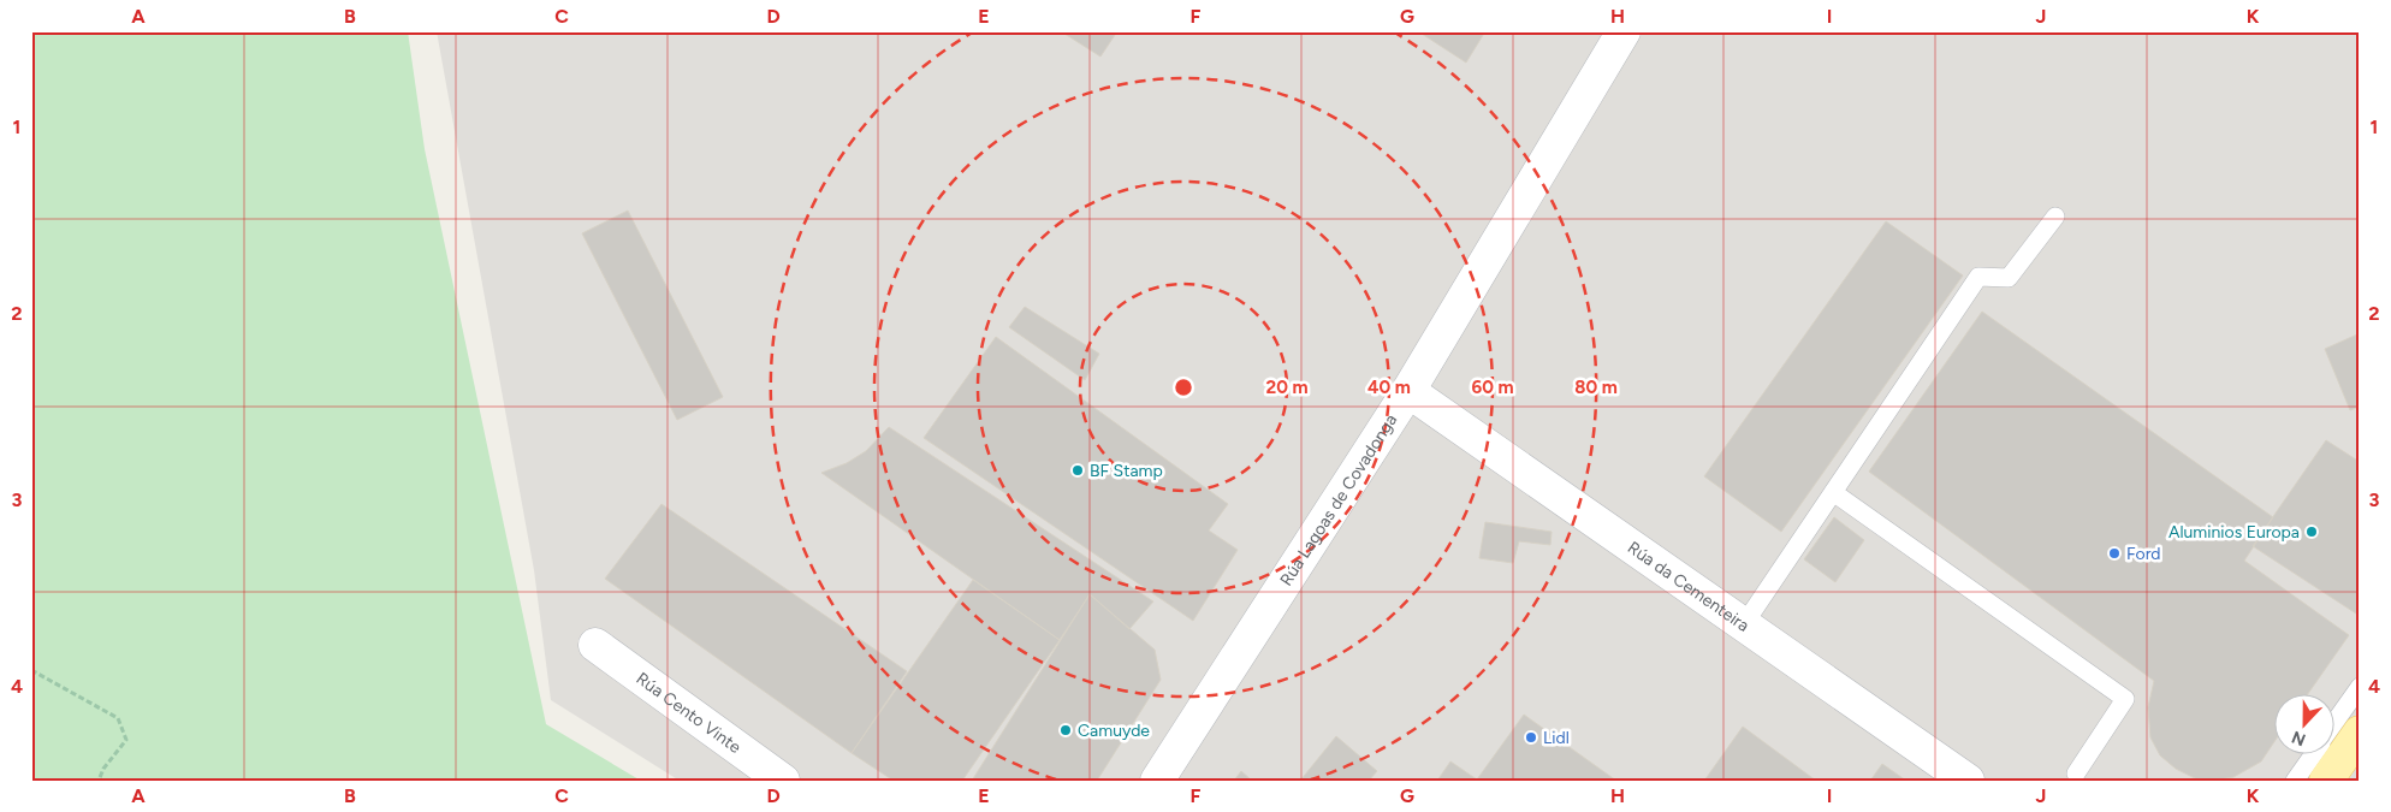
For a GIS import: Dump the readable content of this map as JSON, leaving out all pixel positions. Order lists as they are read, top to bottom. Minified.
{"streets":{"street":["Rúa Lagoas de Covadonga","Rúa da Cementeira","Rúa Cento Vinte"]},"crossings":[["Rúa Lagoas de Covadonga","Rúa da Cementeira"]],"places":["BF Stamp","Aluminios Europa","Ford","Camuyde","Lidl"],"north":"bottom","grid":{"columns":["A","B","C","D","E","F","G","H","I","J","K"],"rows":["1","2","3","4"]},"rings":["20 m","40 m","60 m","80 m"]}
